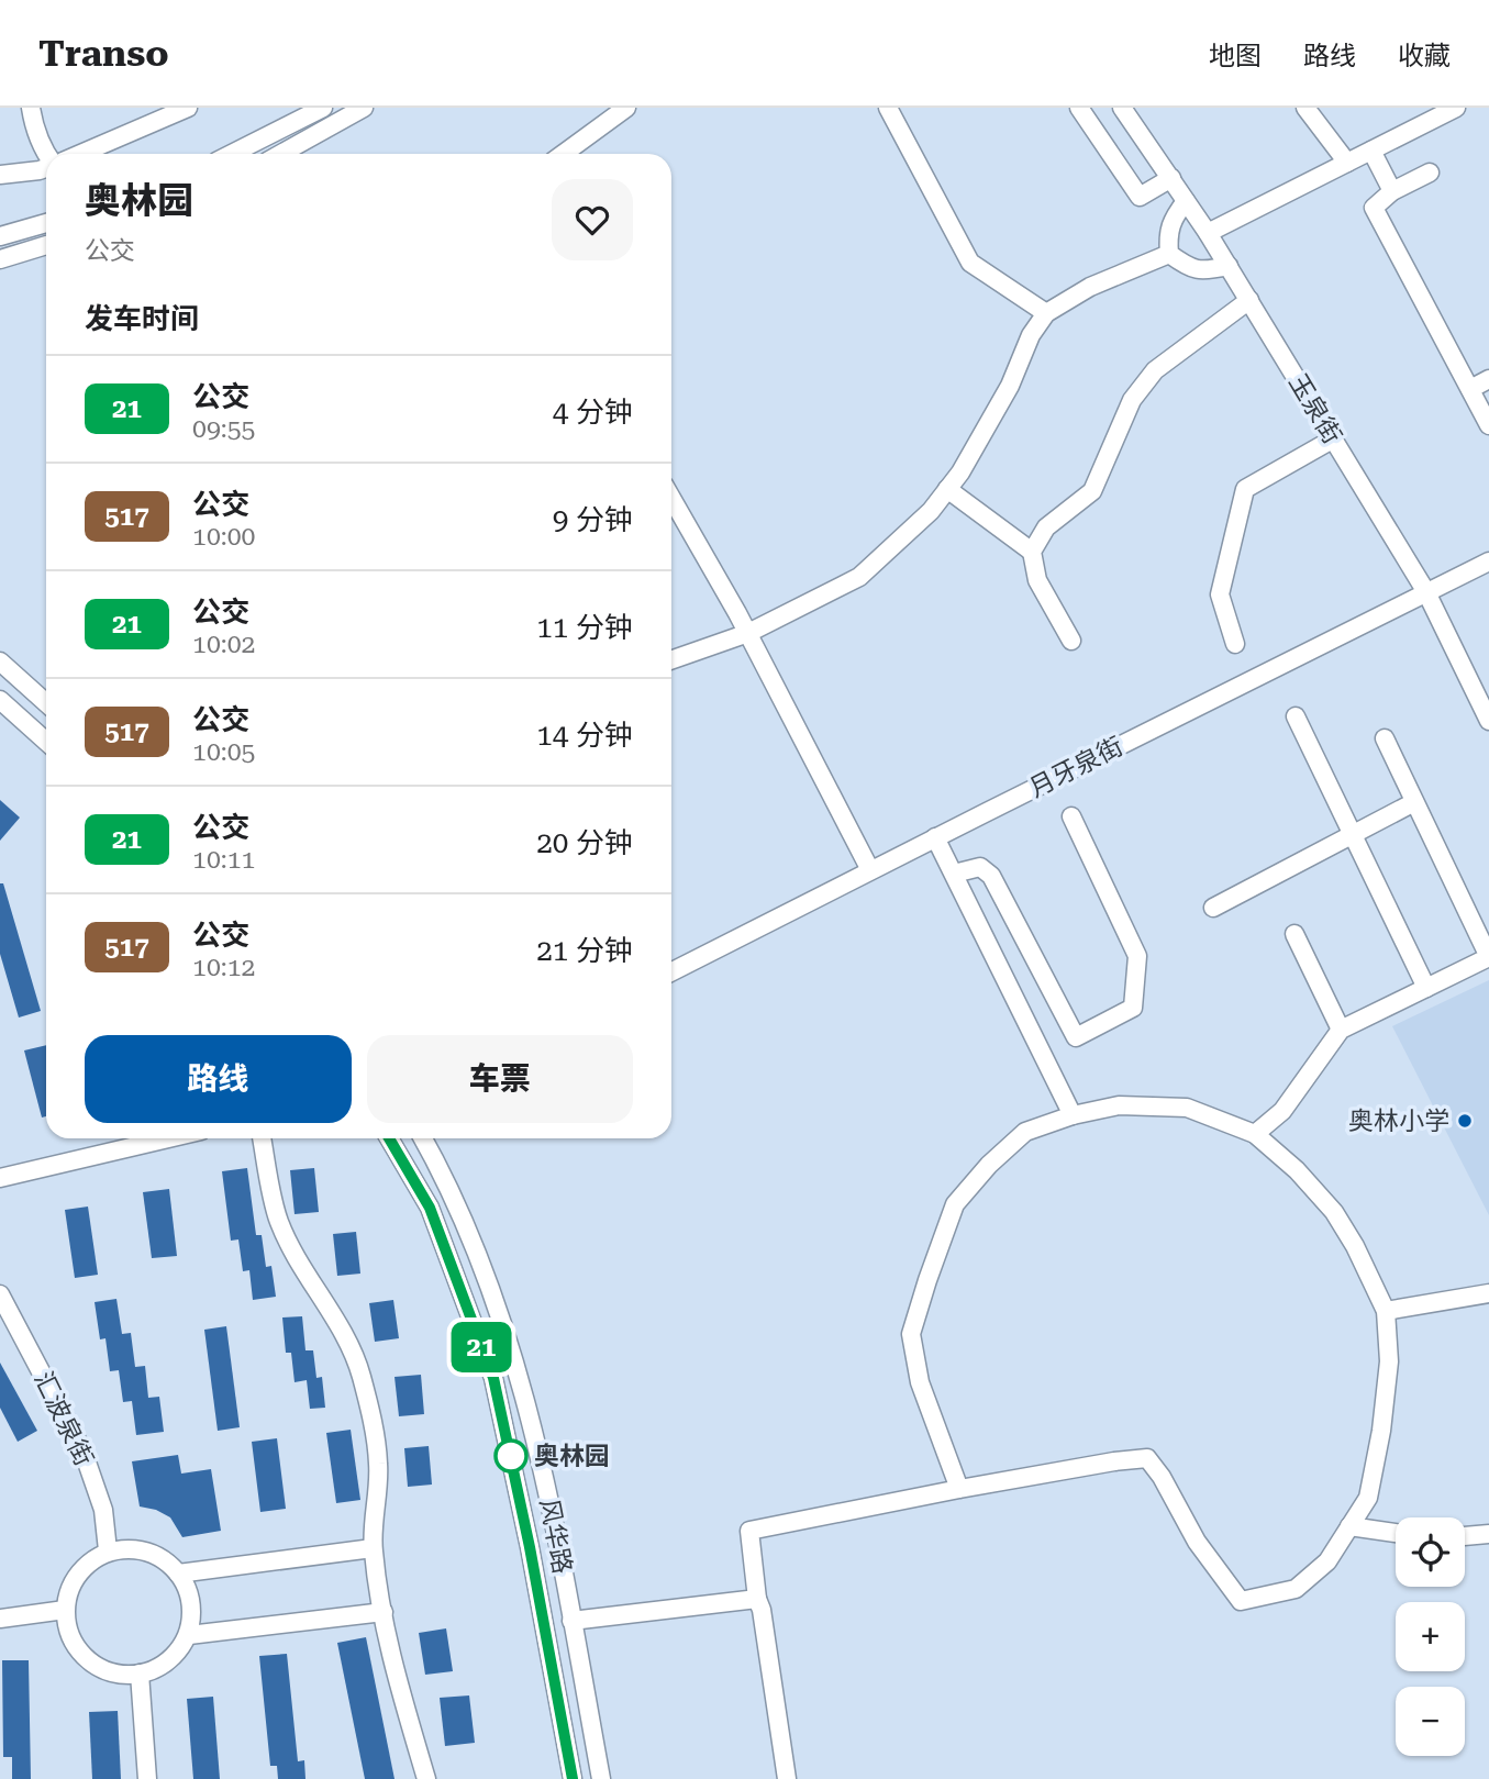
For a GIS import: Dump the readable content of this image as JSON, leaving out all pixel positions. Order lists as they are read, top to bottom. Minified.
{"streets":{"street":["玉泉街","月牙泉街","汇波泉街","风华路"]},"crossings":[["玉泉街","月牙泉街"]],"places":["奥林小学","奥林园"],"lines":["bus line 21"],"page":{"header":"Transo","nav":["地图","路线","收藏"],"on_map":"21","heading":[["奥林园","公交"],"发车时间"],"list":[{"mark":"21","name":"公交","note":"09:55","value":"4 分钟"},{"mark":"517","name":"公交","note":"10:00","value":"9 分钟"},{"mark":"21","name":"公交","note":"10:02","value":"11 分钟"},{"mark":"517","name":"公交","note":"10:05","value":"14 分钟"},{"mark":"21","name":"公交","note":"10:11","value":"20 分钟"},{"mark":"517","name":"公交","note":"10:12","value":"21 分钟"}],"buttons":["路线","车票"],"map_buttons":["+","−"]}}
